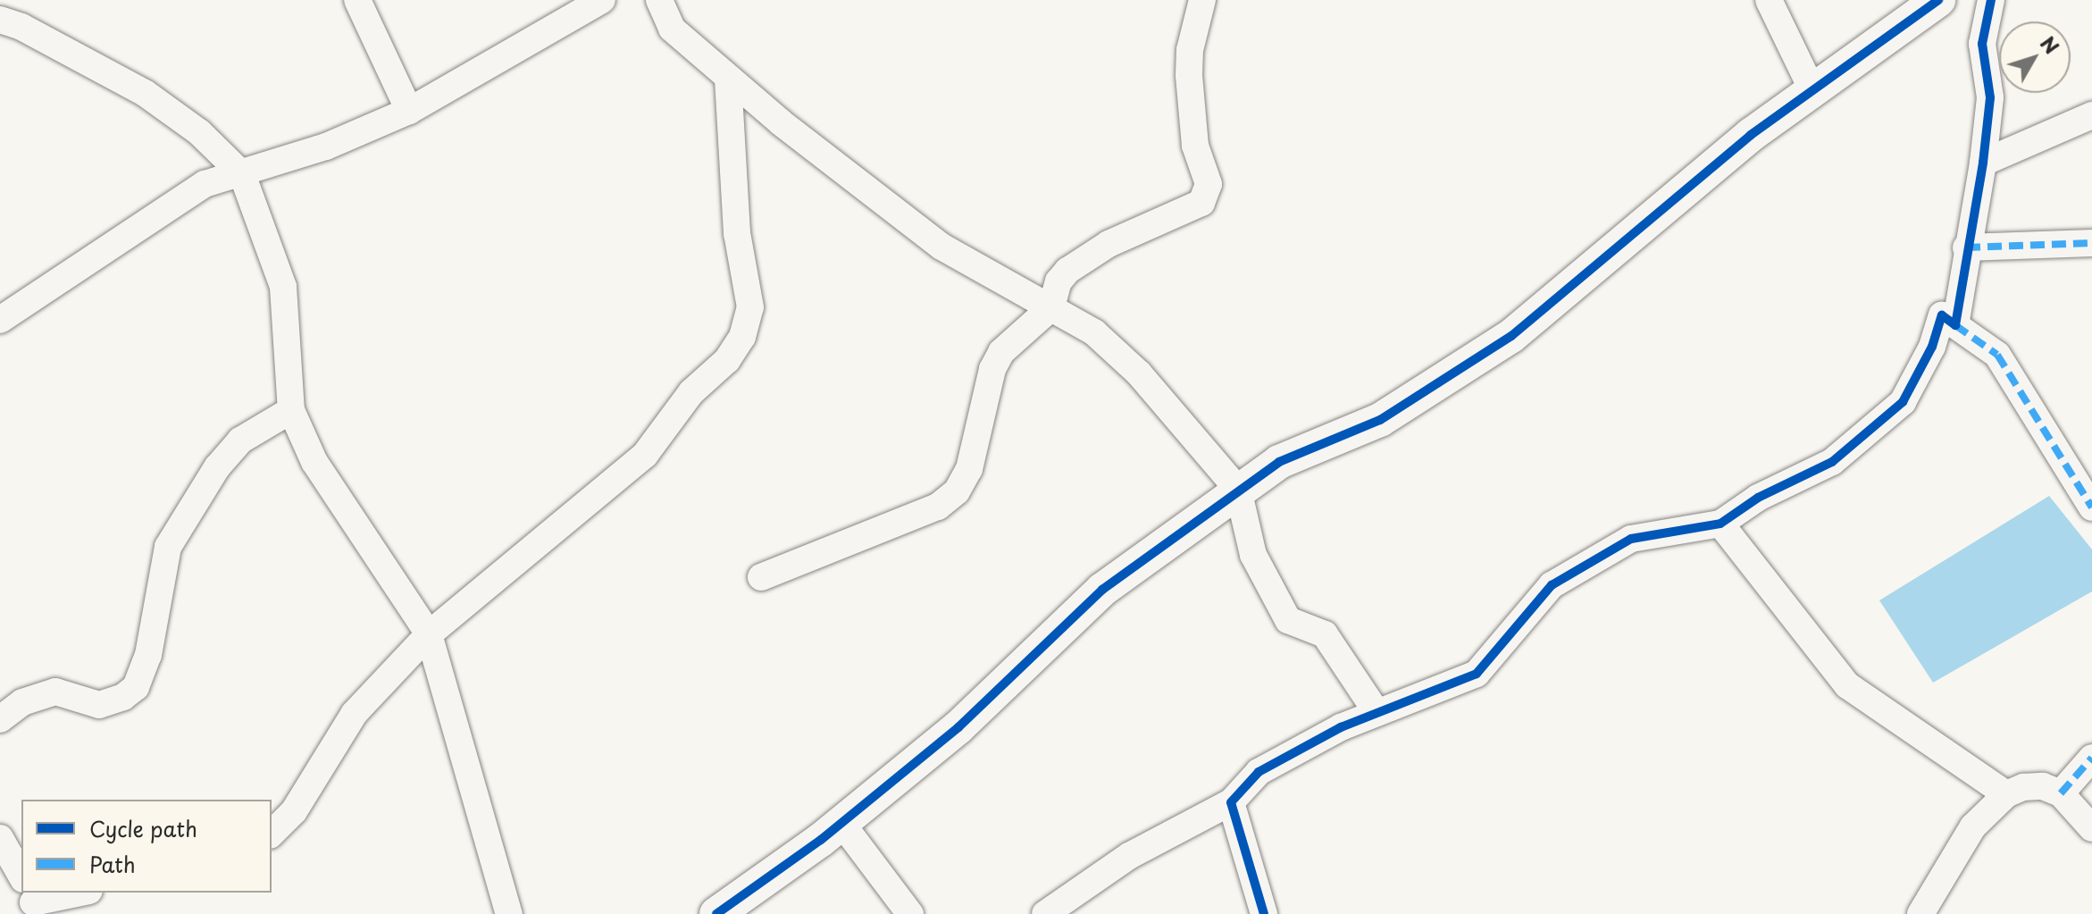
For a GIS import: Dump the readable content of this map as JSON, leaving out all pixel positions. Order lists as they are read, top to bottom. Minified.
{"legend":["Cycle path","Path"],"north":"top right"}
